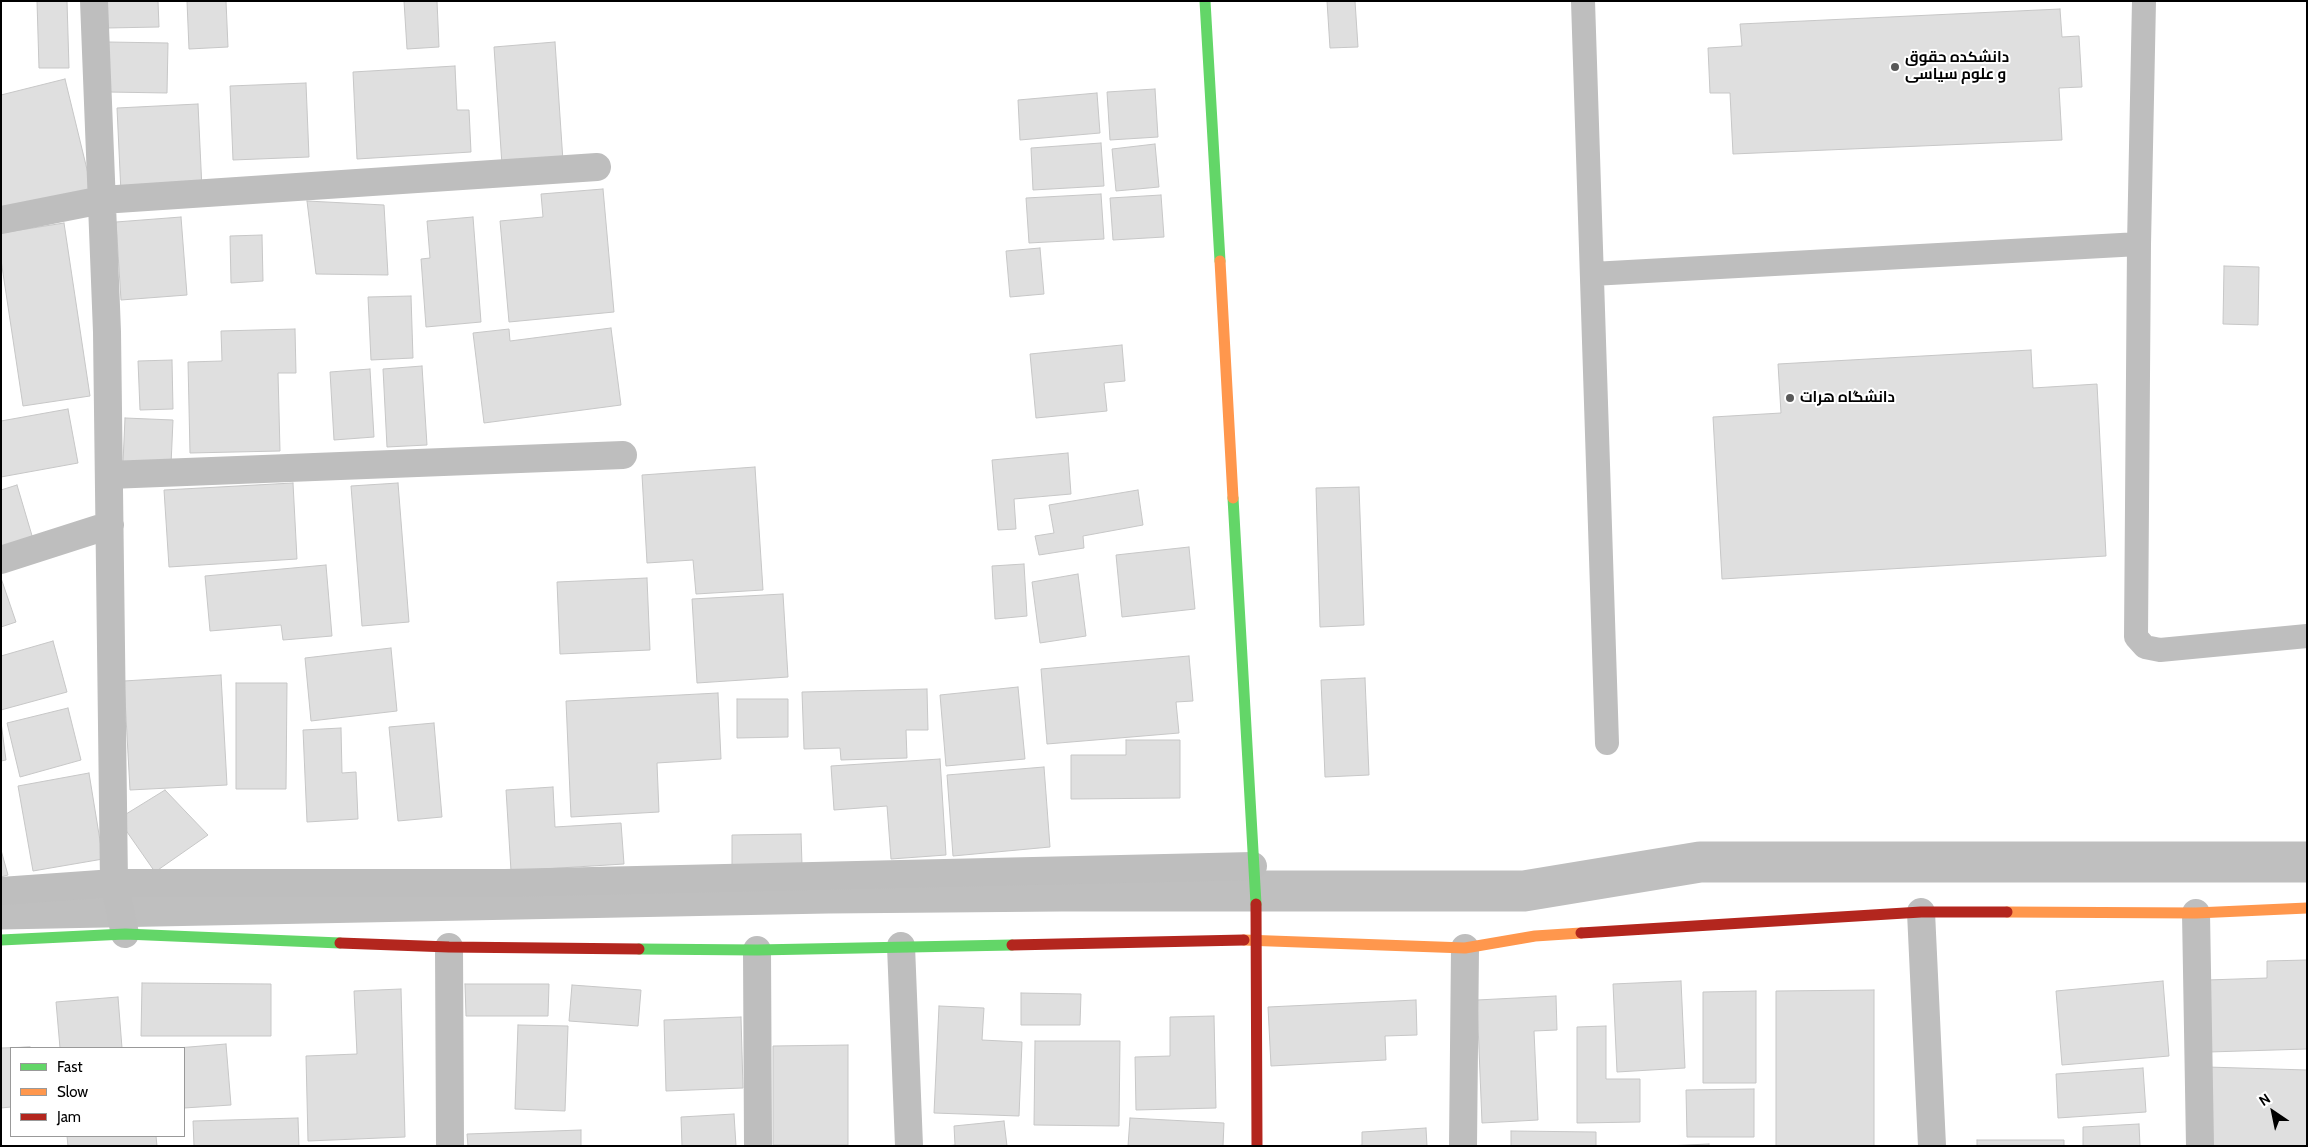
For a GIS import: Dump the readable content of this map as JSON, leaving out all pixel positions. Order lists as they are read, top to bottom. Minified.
{"places":["دانشکده حقوق و علوم سیاسی","دانشگاه هرات"],"legend":["Fast","Slow","Jam"],"north":"top left"}
